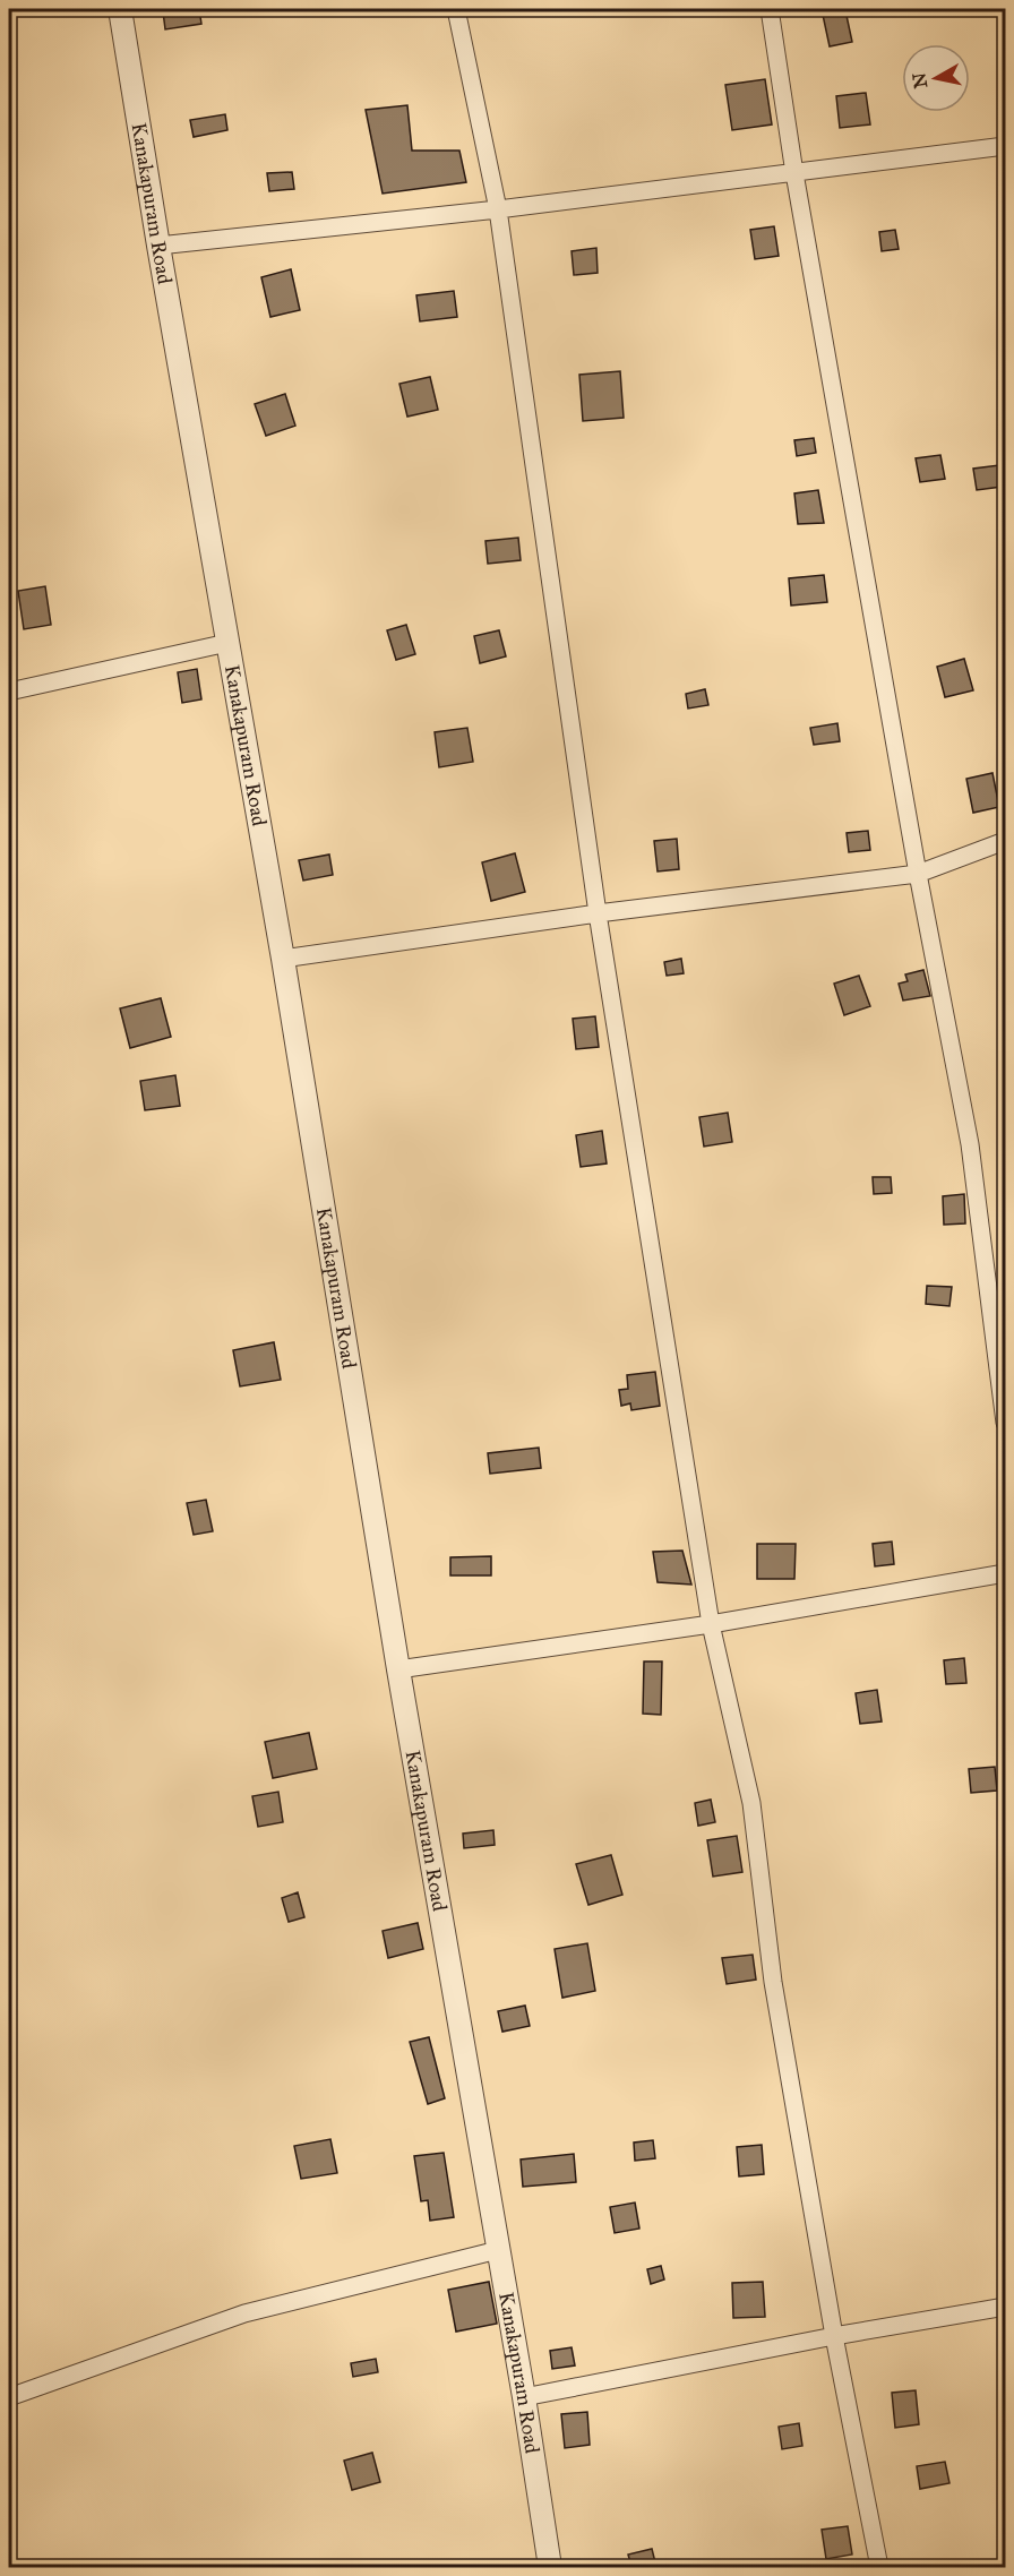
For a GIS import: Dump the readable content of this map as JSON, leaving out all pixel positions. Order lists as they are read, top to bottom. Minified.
{"streets":{"street":["Kanakapuram Road"]},"north":"left"}
